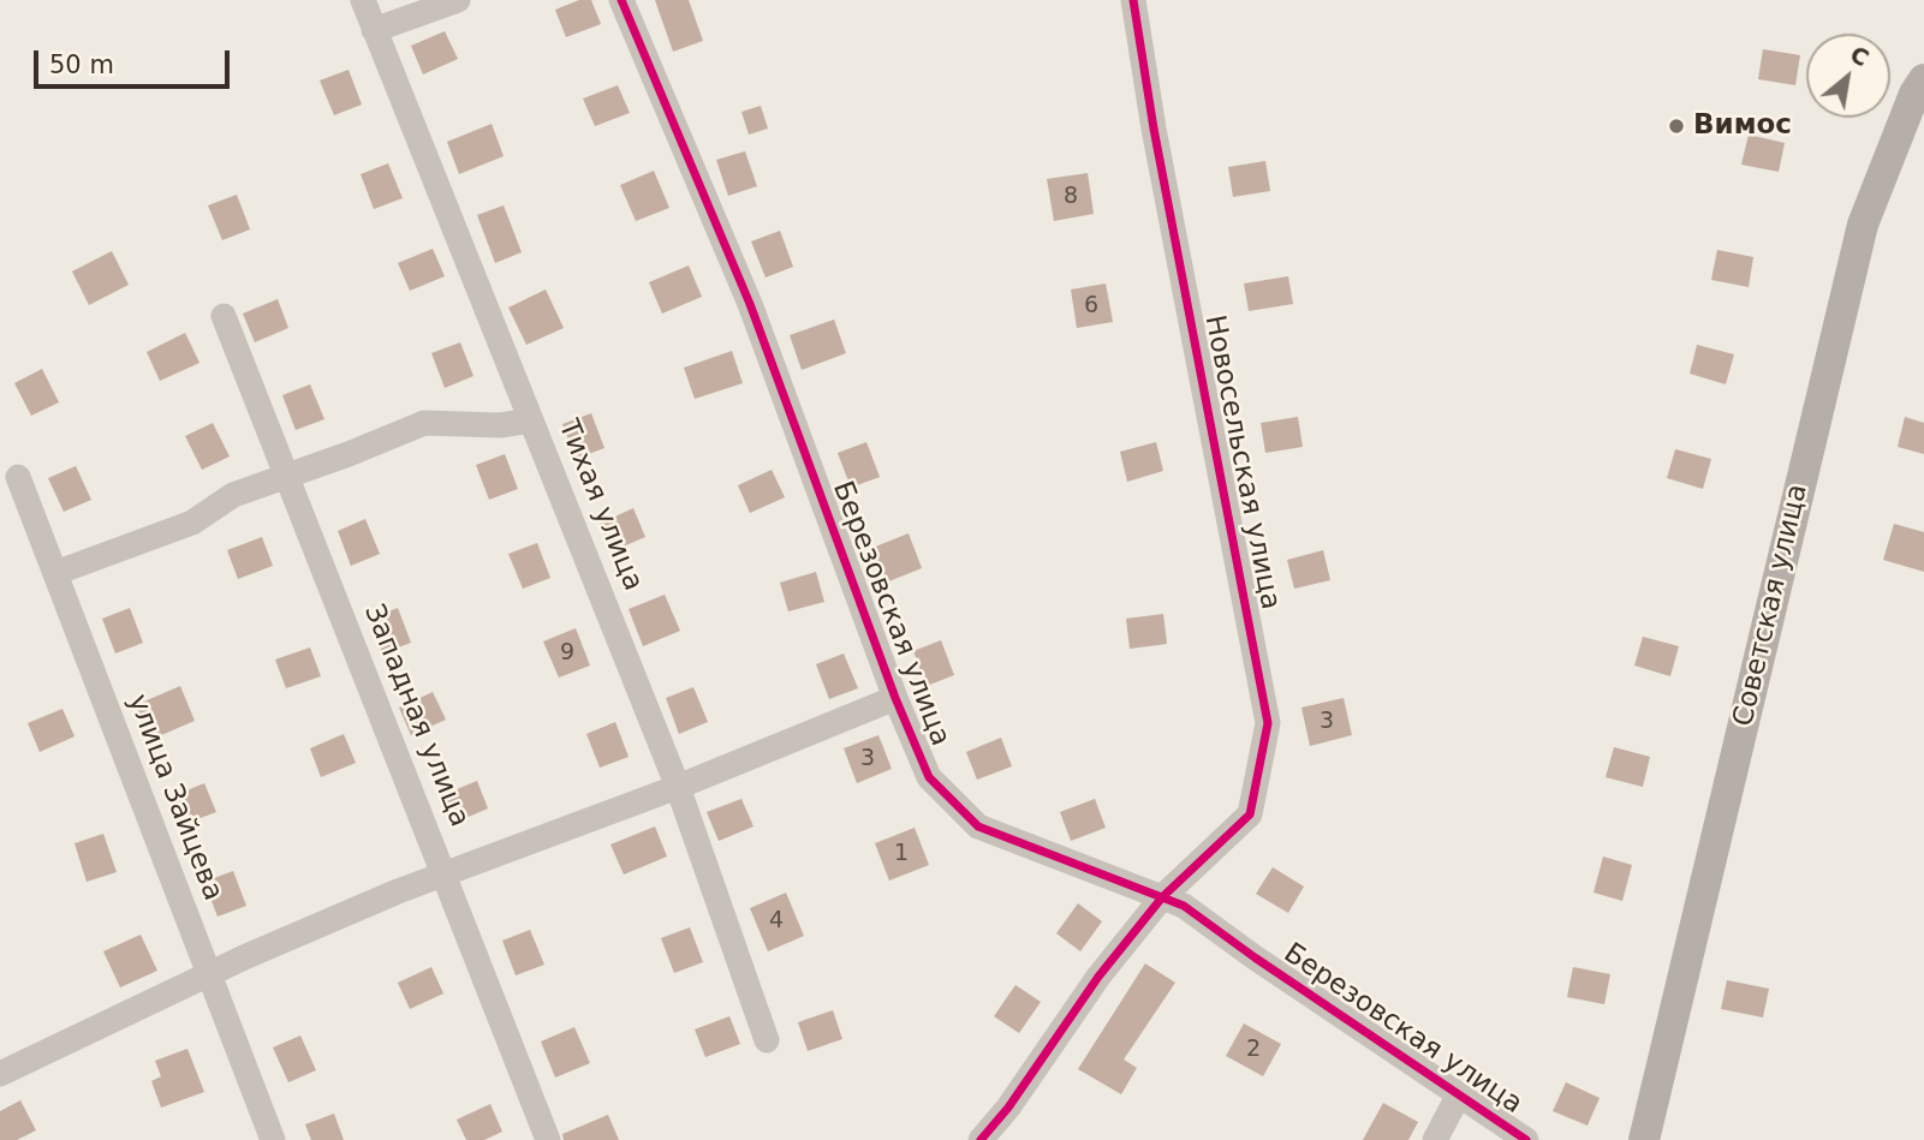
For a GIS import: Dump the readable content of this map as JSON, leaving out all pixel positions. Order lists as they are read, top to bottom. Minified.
{"streets":{"main road":["Советская улица"],"street":["Новосельская улица","Тихая улица","Березовская улица","Западная улица","улица Зайцева"]},"crossings":[["Новосельская улица","Березовская улица"]],"places":["Вимос"],"house_numbers":["8","6","9","3","3","1","4","2"],"scale_bar":"50 m","north":"top right"}
